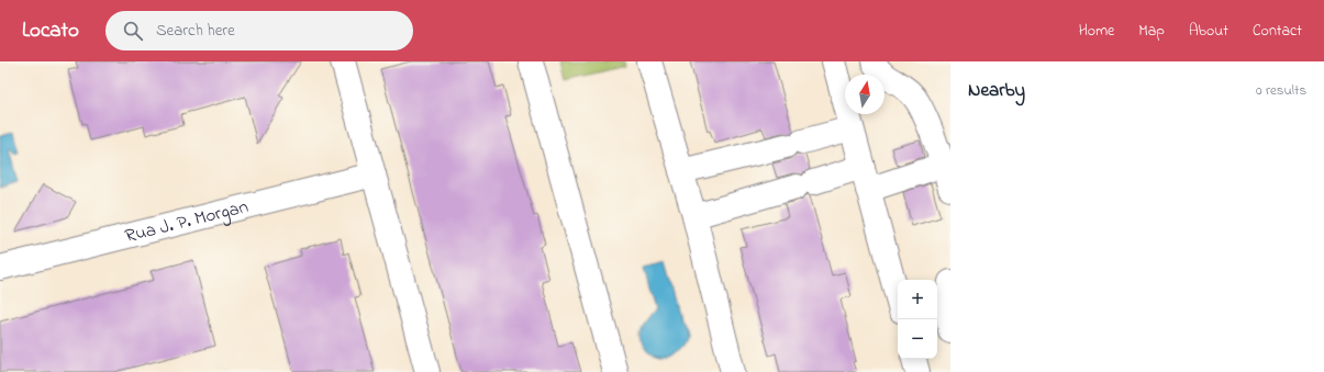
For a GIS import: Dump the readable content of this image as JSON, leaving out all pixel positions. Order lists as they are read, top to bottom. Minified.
{"streets":{"street":["Rua J. P. Morgan"]},"north":"top","page":{"header":"Locato","search":"Search here","nav":["Home","Map","About","Contact"],"heading":["Nearby","0 results"],"map_buttons":["+","−"]}}
